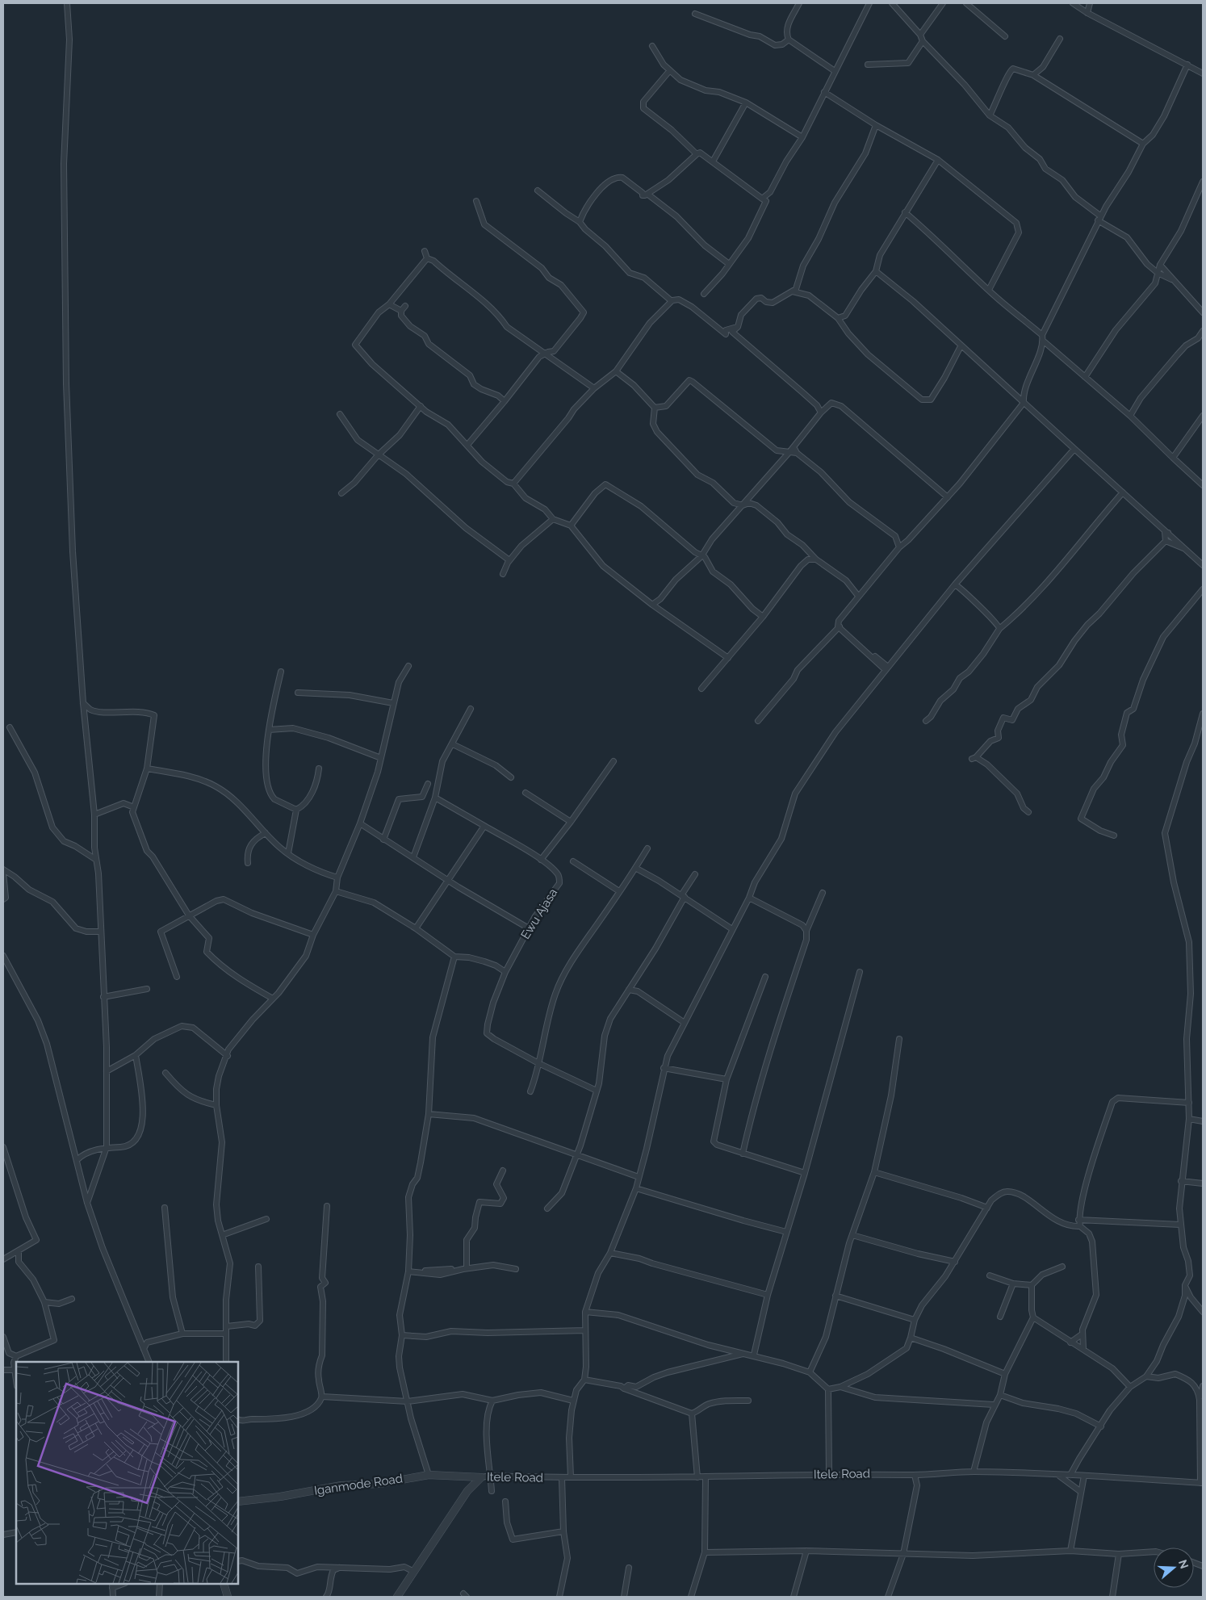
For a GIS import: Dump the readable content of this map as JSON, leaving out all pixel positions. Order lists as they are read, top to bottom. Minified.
{"streets":{"street":["Ewu Ajasa","Itele Road","Iganmode Road"]},"crossings":[["Itele Road","Iganmode Road"]],"north":"right"}
